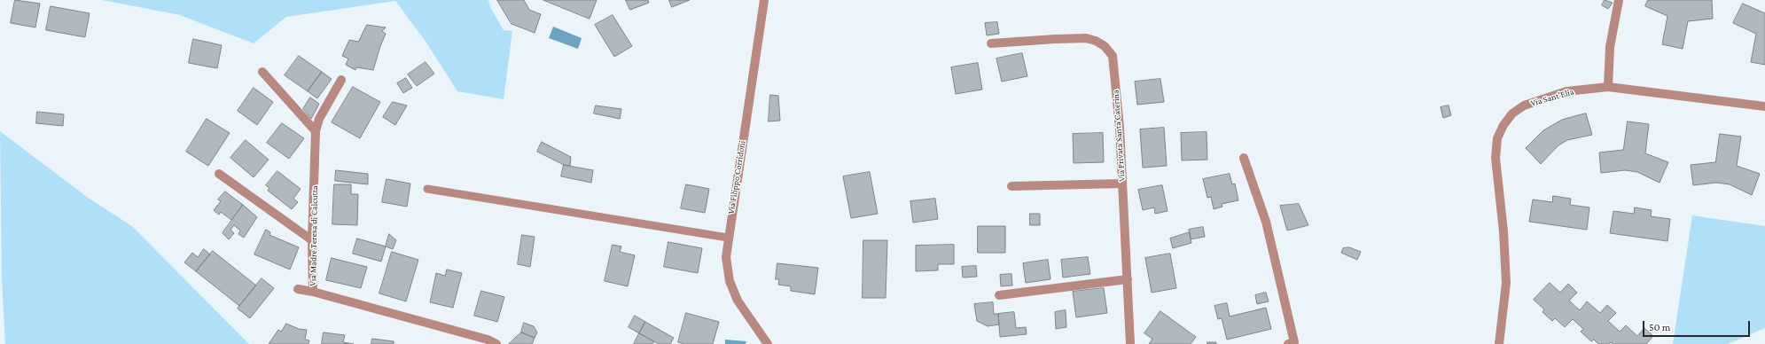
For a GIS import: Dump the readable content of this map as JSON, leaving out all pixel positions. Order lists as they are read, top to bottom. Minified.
{"streets":{"street":["Via Sant'Elia","Via Privata Santa Caterina","Via Filippo Corridoni","Via Madre Teresa di Calcutta"]},"scale_bar":"50 m"}
